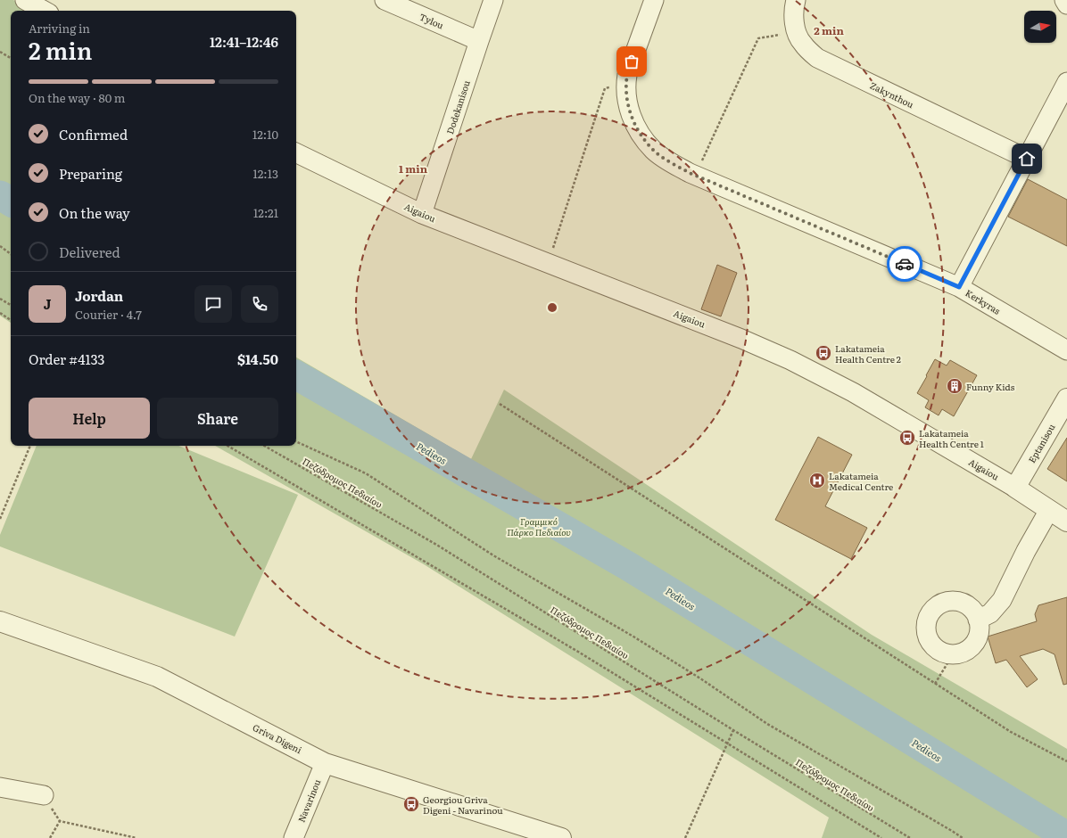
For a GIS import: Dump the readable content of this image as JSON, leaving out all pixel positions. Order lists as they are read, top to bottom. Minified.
{"streets":{"street":["Tylou","Zakynthou","Dodekanisou","Aigaiou","Kerkyras","Eptanisou","Griva Digeni","Navarinou"],"path":["Πεζόδρομος Πεδιαίου"]},"crossings":[["Tylou","Dodekanisou"],["Dodekanisou","Aigaiou"],["Aigaiou","Eptanisou"],["Griva Digeni","Navarinou"]],"water":["Pedieos"],"parks":["Γραμμικό Πάρκο Πεδιαίου"],"places":{"bus stop":["Lakatameia Health Centre 2","Lakatameia Health Centre 1","Georgiou Griva Digeni - Navarinou"],"building":["Funny Kids"],"hospital":["Lakatameia Medical Centre"]},"north":"right","page":{"heading":["2 min","Arriving in","12:41–12:46"],"panel":["Jordan","Courier · 4.7","Order #4133","$14.50"],"bar":"On the way · 80 m","list":[["Confirmed","12:10"],["Preparing","12:13"],["On the way","12:21"],"Delivered"],"round":"J","buttons":["Help","Share"]},"rings":["2 min","1 min"]}
